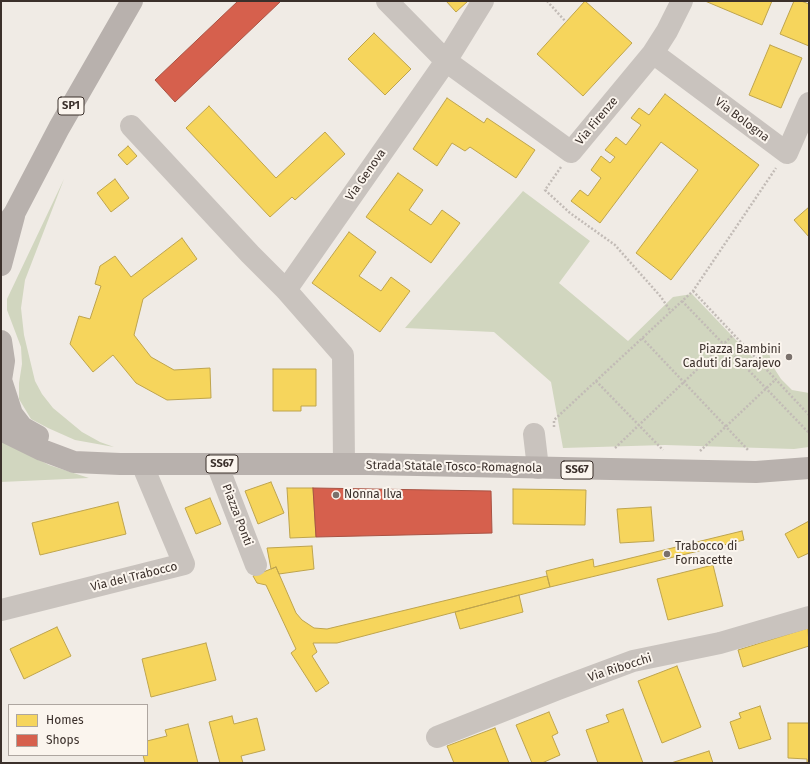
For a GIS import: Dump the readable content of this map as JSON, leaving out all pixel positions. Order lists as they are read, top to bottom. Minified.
{"streets":{"main road":["SP1","SS67","Strada Statale Tosco-Romagnola"],"street":["Via Bologna","Via Firenze","Via Genova","Piazza Ponti","Via del Trabocco","Via Ribocchi"]},"crossings":[["Via Bologna","Via Firenze"],["Via Firenze","Via Genova"],["Strada Statale Tosco-Romagnola","Piazza Ponti"],["Strada Statale Tosco-Romagnola","Via del Trabocco"]],"places":["Piazza Bambini Caduti di Sarajevo","Nonna Ilva","Trabocco di Fornacette"],"legend":["Homes","Shops"]}
